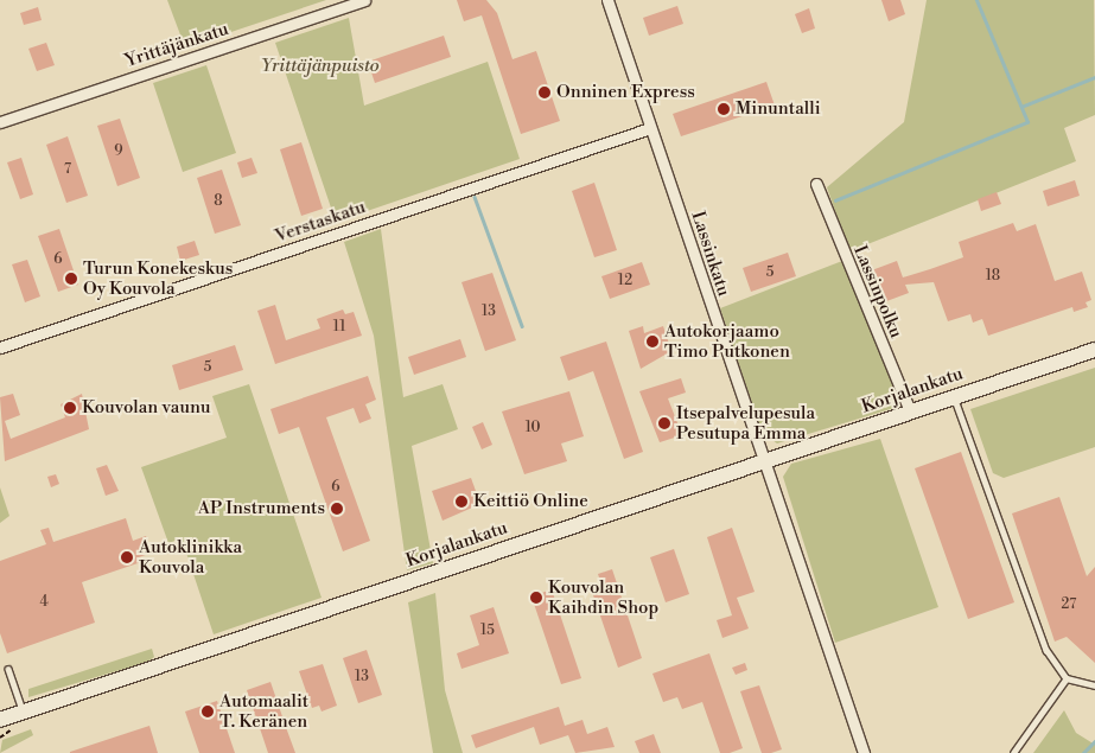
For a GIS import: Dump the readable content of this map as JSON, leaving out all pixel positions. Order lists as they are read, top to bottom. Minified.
{"streets":{"street":["Yrittäjänkatu","Verstaskatu","Lassinkatu","Lassinpolku","Korjalankatu"]},"crossings":[["Verstaskatu","Lassinkatu"],["Lassinkatu","Korjalankatu"],["Lassinpolku","Korjalankatu"]],"parks":["Yrittäjänpuisto"],"places":["Onninen Express","Minuntalli","Turun Konekeskus Oy Kouvola","Autokorjaamo Timo Putkonen","Kouvolan vaunu","Itsepalvelupesula Pesutupa Emma","Keittiö Online","AP Instruments","Autoklinikka Kouvola","Kouvolan Kaihdin Shop","Automaalit T. Keränen"],"house_numbers":["9","7","8","6","5","18","12","13","11","5","10","6","4","27","15","13"]}
